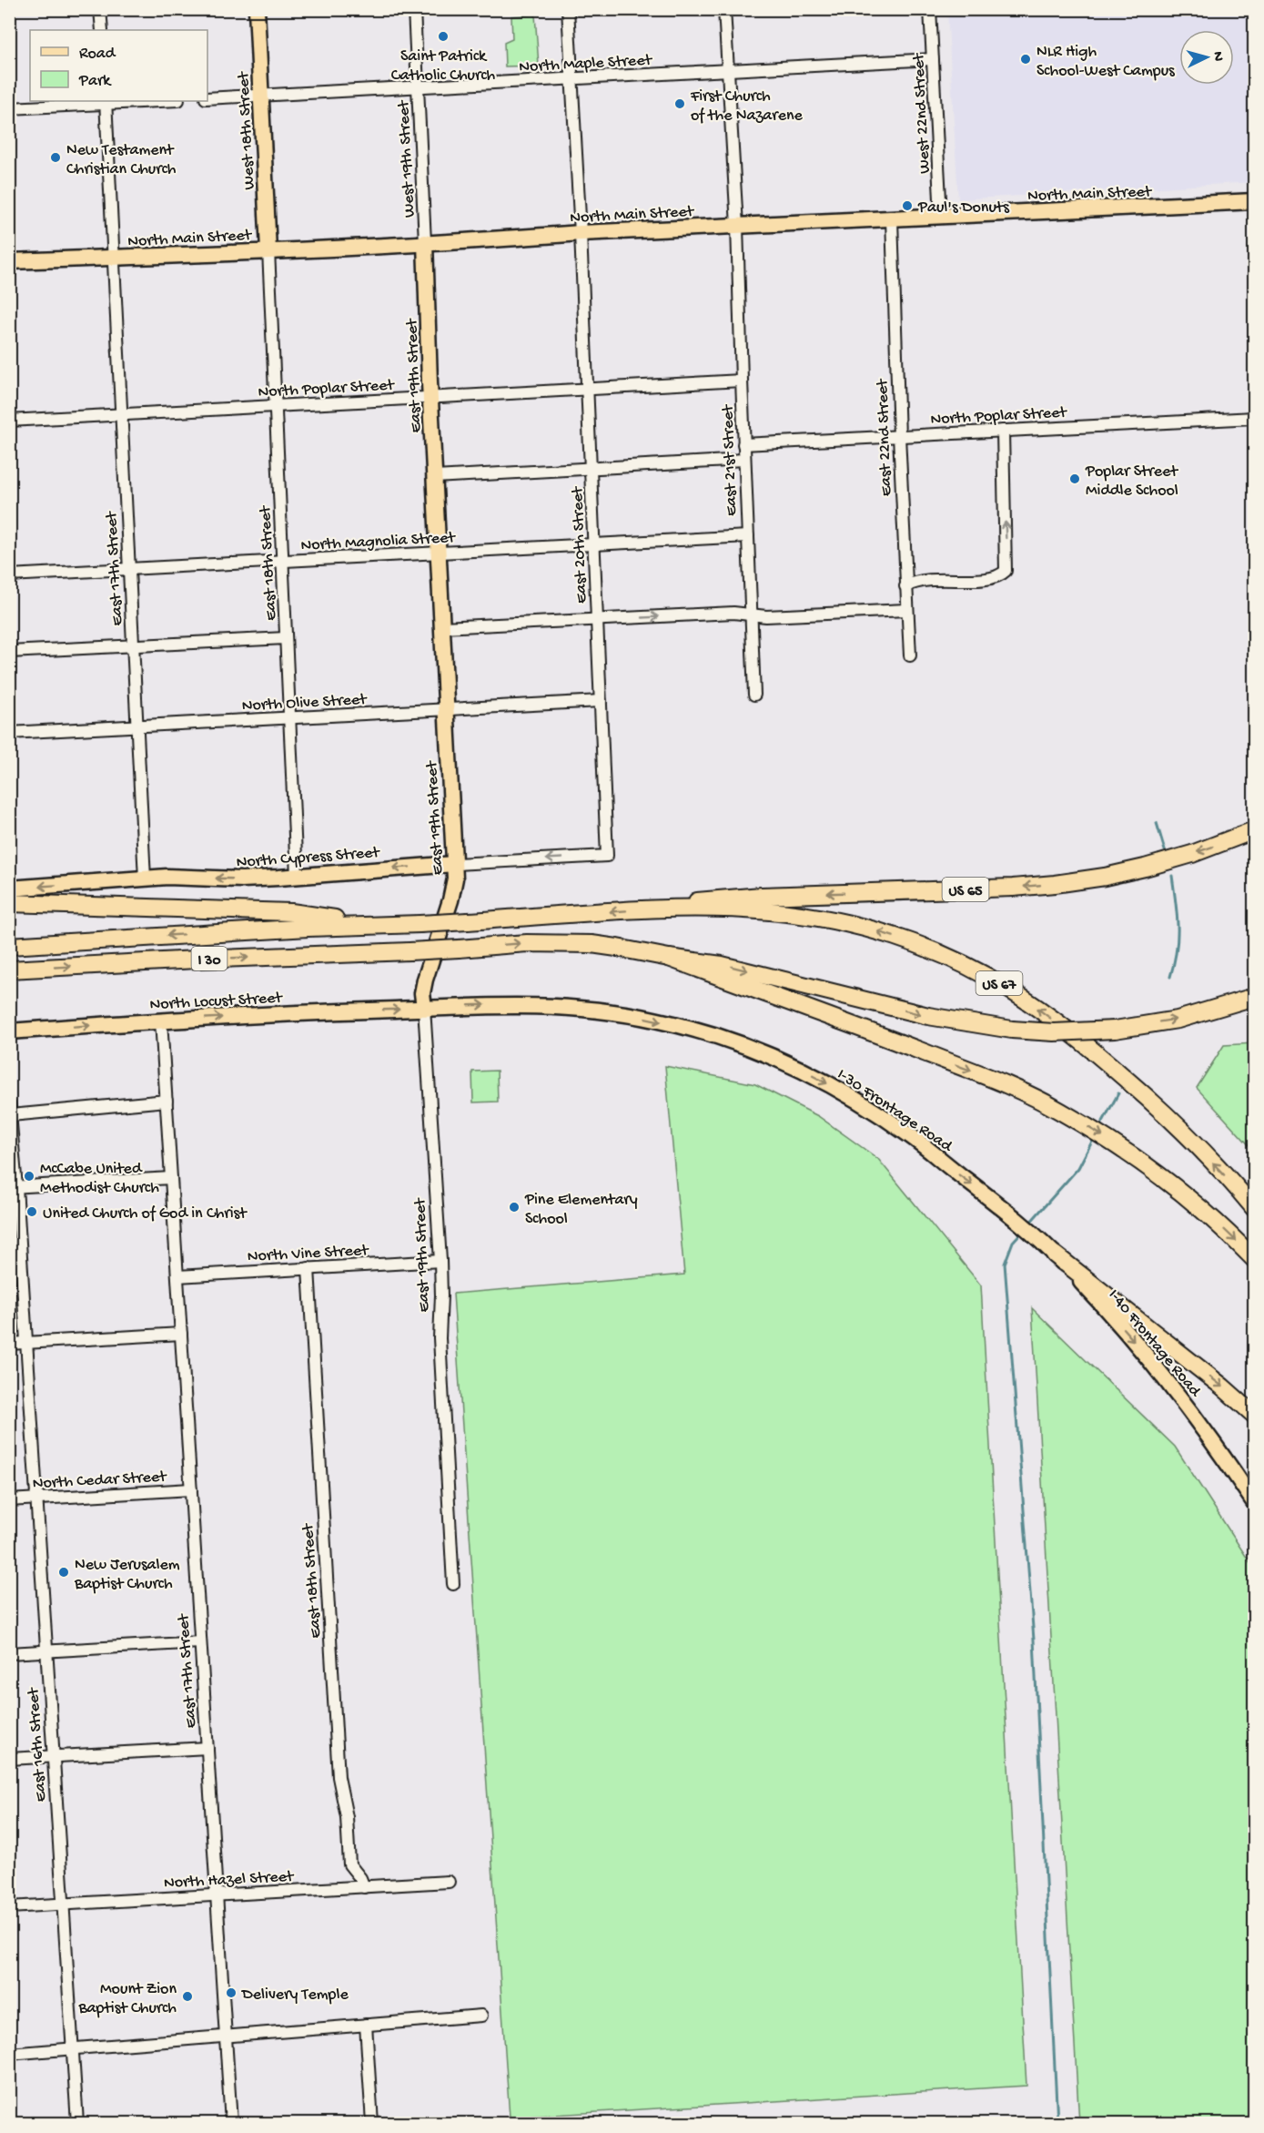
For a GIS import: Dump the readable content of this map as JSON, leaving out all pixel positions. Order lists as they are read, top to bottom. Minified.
{"streets":{"highway":["US 65","I 30","US 67"],"main road":["West 18th Street","North Main Street","East 19th Street","North Cypress Street","North Locust Street","I-30 Frontage Road","I-40 Frontage Road"],"street":["North Maple Street","West 22nd Street","West 19th Street","North Poplar Street","East 22nd Street","East 21st Street","North Magnolia Street","East 20th Street","East 18th Street","East 17th Street","North Olive Street","North Vine Street","North Cedar Street","East 16th Street","North Hazel Street"]},"crossings":[["North Maple Street","West 22nd Street"],["North Maple Street","West 18th Street"],["North Maple Street","West 19th Street"],["North Maple Street","East 21st Street"],["North Maple Street","East 20th Street"],["West 22nd Street","North Main Street"],["West 18th Street","North Main Street"],["West 18th Street","East 18th Street"],["West 19th Street","North Main Street"],["West 19th Street","East 19th Street"],["North Main Street","East 19th Street"],["North Main Street","East 22nd Street"],["North Main Street","East 21st Street"],["North Main Street","East 20th Street"],["North Main Street","East 18th Street"],["North Main Street","East 17th Street"],["East 19th Street","North Poplar Street"],["East 19th Street","North Magnolia Street"],["East 19th Street","North Olive Street"],["East 19th Street","North Cypress Street"],["East 19th Street","North Locust Street"],["East 19th Street","I-30 Frontage Road"],["East 19th Street","North Vine Street"],["North Poplar Street","East 22nd Street"],["North Poplar Street","East 21st Street"],["North Poplar Street","East 20th Street"],["North Poplar Street","East 18th Street"],["North Poplar Street","East 17th Street"],["East 21st Street","North Magnolia Street"],["North Magnolia Street","East 20th Street"],["North Magnolia Street","East 18th Street"],["North Magnolia Street","East 17th Street"],["East 20th Street","North Olive Street"],["East 20th Street","North Cypress Street"],["East 18th Street","North Olive Street"],["East 18th Street","North Cypress Street"],["East 18th Street","North Vine Street"],["East 18th Street","North Hazel Street"],["East 17th Street","North Olive Street"],["East 17th Street","North Cypress Street"],["East 17th Street","North Locust Street"],["East 17th Street","North Vine Street"],["East 17th Street","North Cedar Street"],["East 17th Street","North Hazel Street"],["US 65","I 30"],["US 65","US 67"],["I 30","US 67"],["North Locust Street","I-30 Frontage Road"],["I-30 Frontage Road","I-40 Frontage Road"],["North Cedar Street","East 16th Street"],["East 16th Street","North Hazel Street"]],"one_way":["North Cypress Street","North Locust Street","I-30 Frontage Road","I-40 Frontage Road"],"places":["Saint Patrick Catholic Church","NLR High School-West Campus","First Church of the Nazarene","New Testament Christian Church","Paul's Donuts","Poplar Street Middle School","McCabe United Methodist Church","Pine Elementary School","United Church of God in Christ","New Jerusalem Baptist Church","Delivery Temple","Mount Zion Baptist Church"],"legend":["Road","Park"],"north":"right"}
